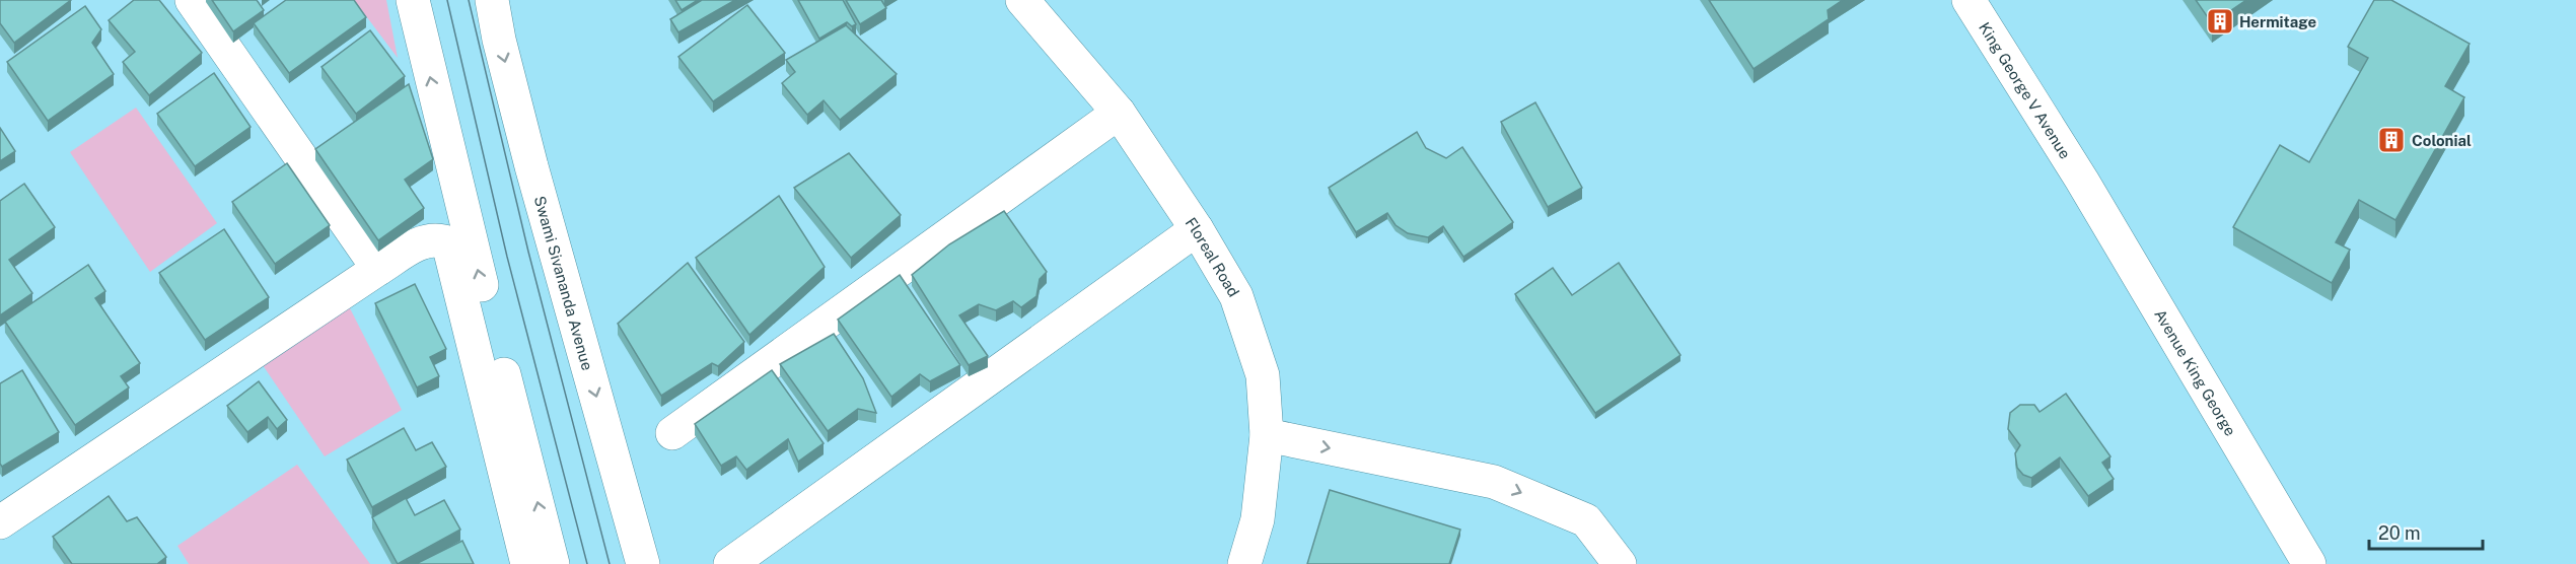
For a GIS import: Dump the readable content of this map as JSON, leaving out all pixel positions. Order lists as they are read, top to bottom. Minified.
{"streets":{"street":["King George V Avenue","Floreal Road","Swami Sivananda Avenue","Avenue King George"]},"crossings":[["King George V Avenue","Avenue King George"]],"places":{"building":["Hermitage","Colonial"]},"scale_bar":"20 m"}
